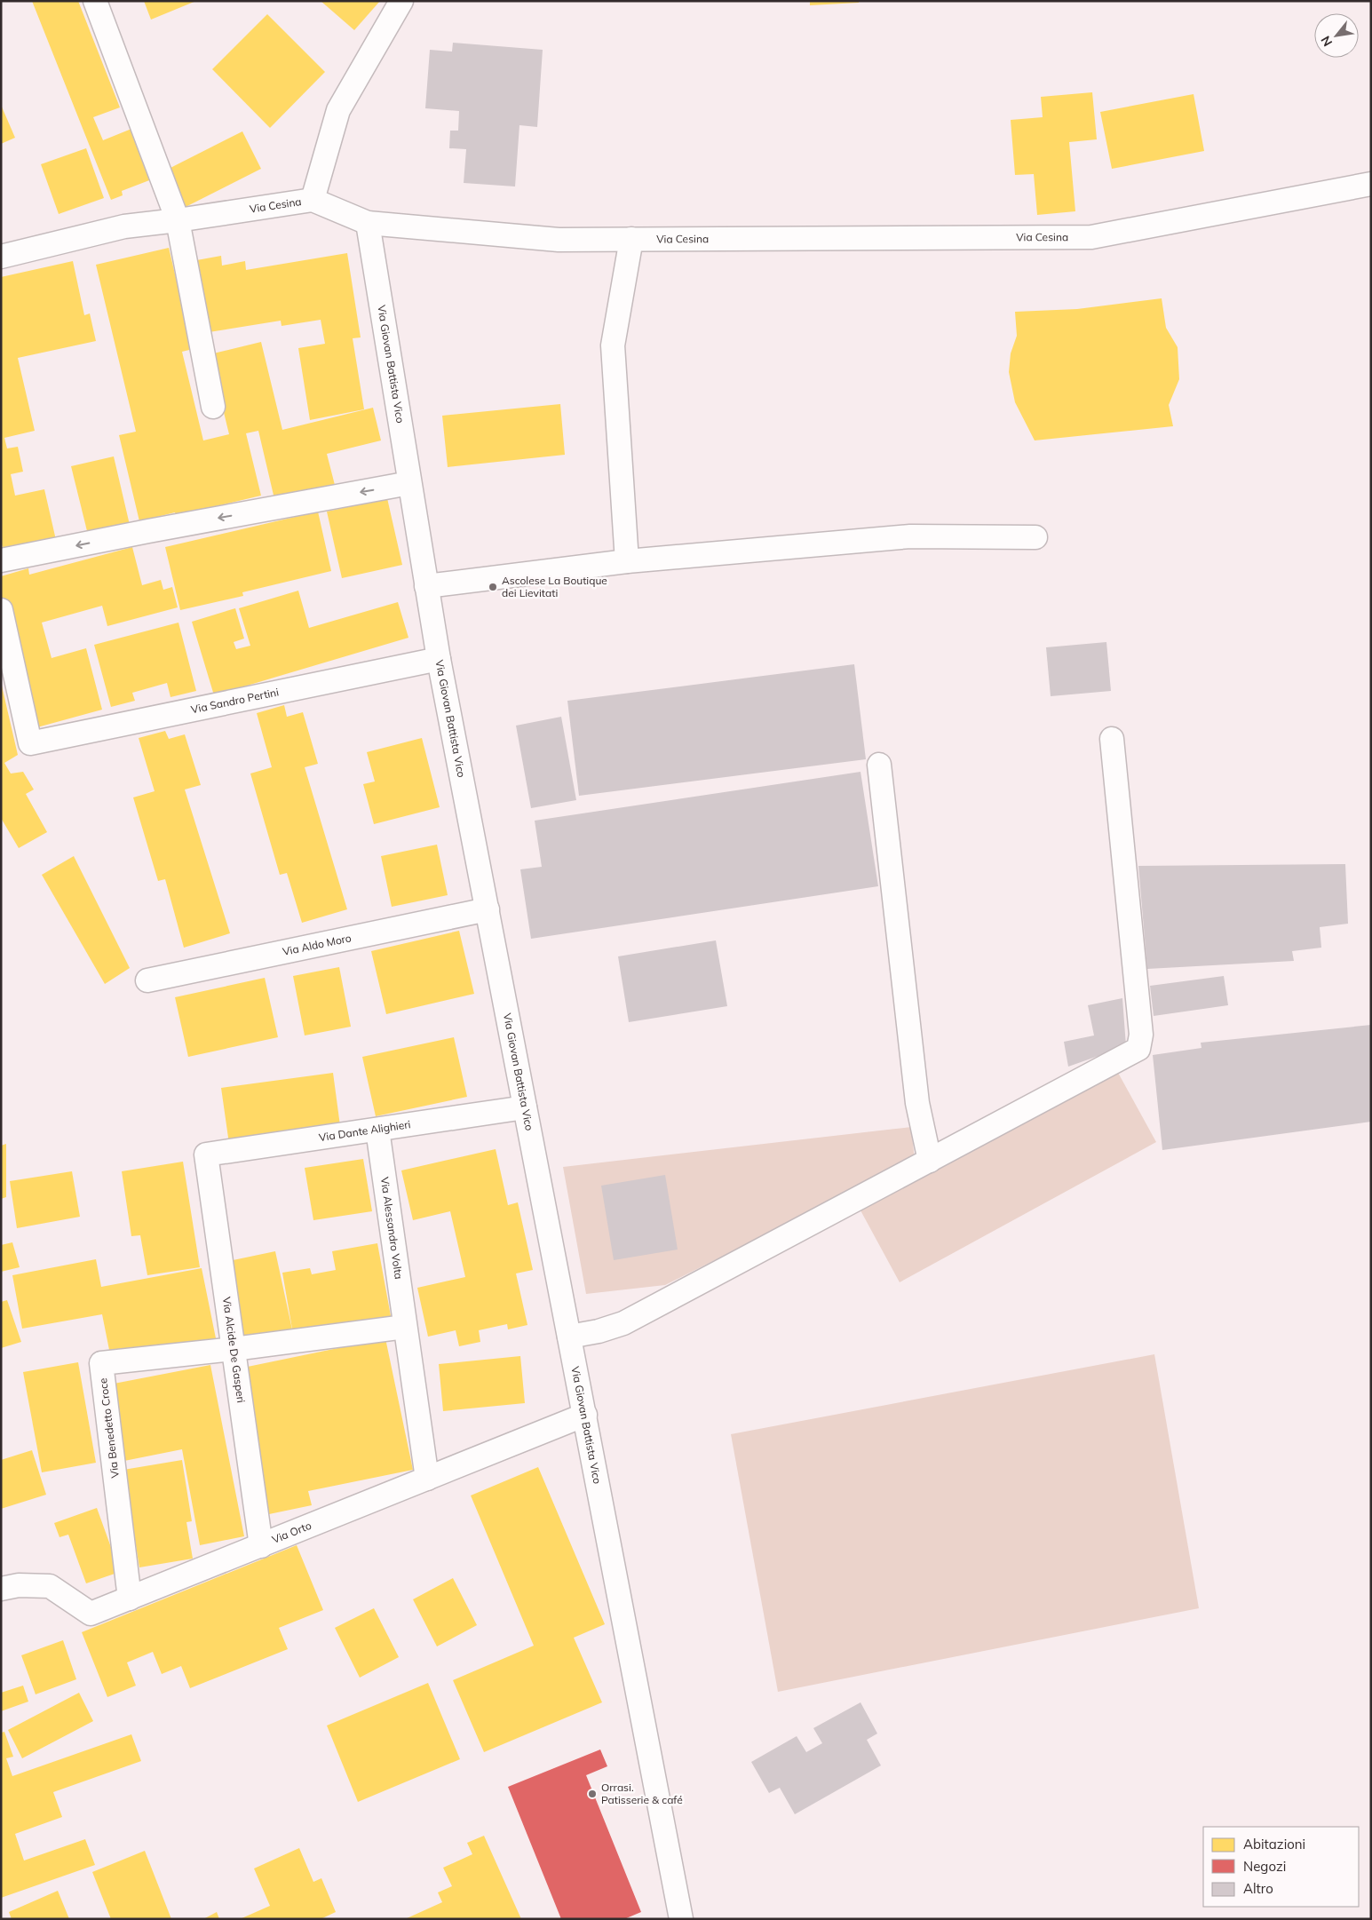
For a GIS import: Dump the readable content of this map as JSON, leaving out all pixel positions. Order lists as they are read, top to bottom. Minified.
{"streets":{"street":["Via Cesina","Via Giovan Battista Vico","Via Sandro Pertini","Via Aldo Moro","Via Dante Alighieri","Via Alessandro Volta","Via Alcide De Gasperi","Via Benedetto Croce","Via Orto"]},"crossings":[["Via Cesina","Via Giovan Battista Vico"],["Via Giovan Battista Vico","Via Sandro Pertini"],["Via Giovan Battista Vico","Via Aldo Moro"],["Via Giovan Battista Vico","Via Dante Alighieri"],["Via Giovan Battista Vico","Via Orto"],["Via Dante Alighieri","Via Alessandro Volta"],["Via Dante Alighieri","Via Alcide De Gasperi"],["Via Alessandro Volta","Via Orto"],["Via Alcide De Gasperi","Via Benedetto Croce"],["Via Alcide De Gasperi","Via Orto"],["Via Benedetto Croce","Via Orto"]],"places":["Ascolese La Boutique dei Lievitati","Orrasi. Patisserie & café"],"legend":["Abitazioni","Negozi","Altro"],"north":"bottom left"}
